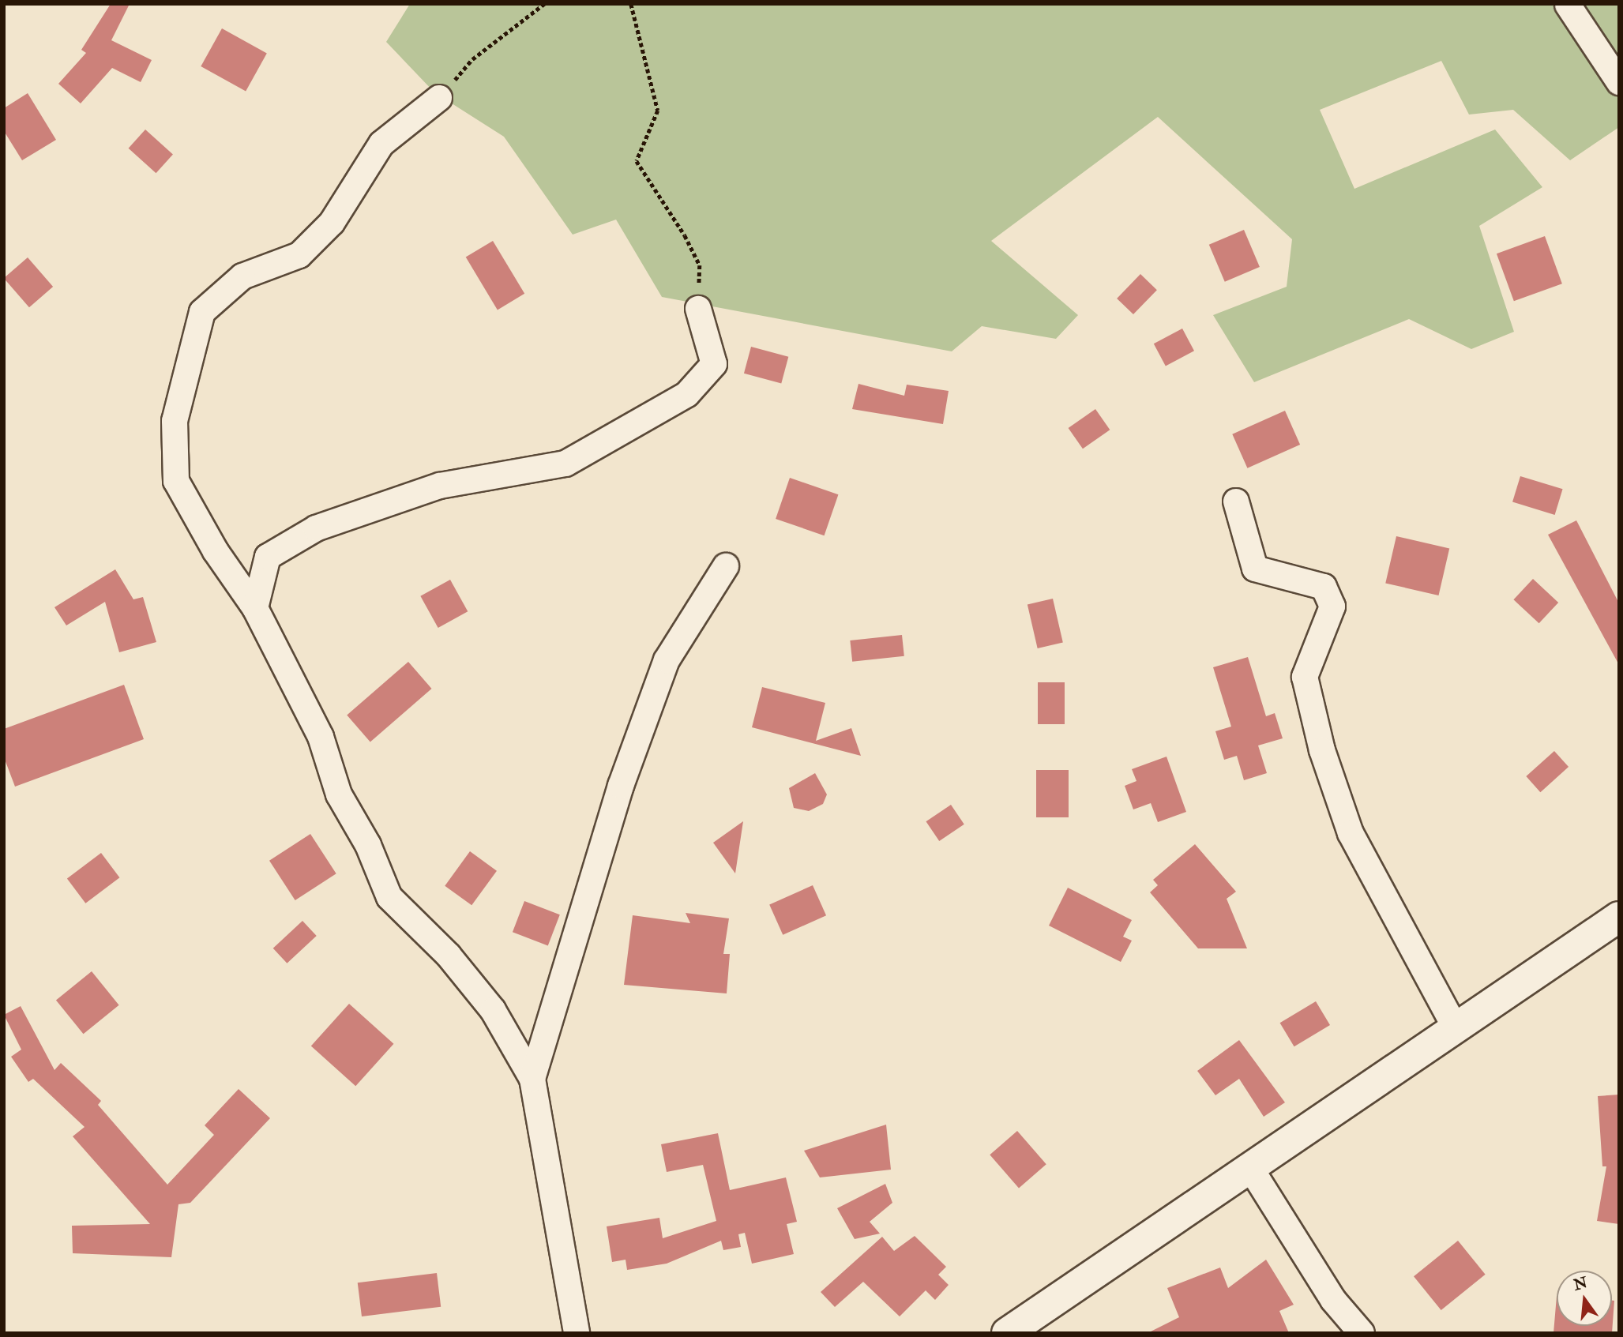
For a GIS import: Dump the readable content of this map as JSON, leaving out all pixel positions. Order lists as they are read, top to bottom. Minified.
{"north":"top"}
